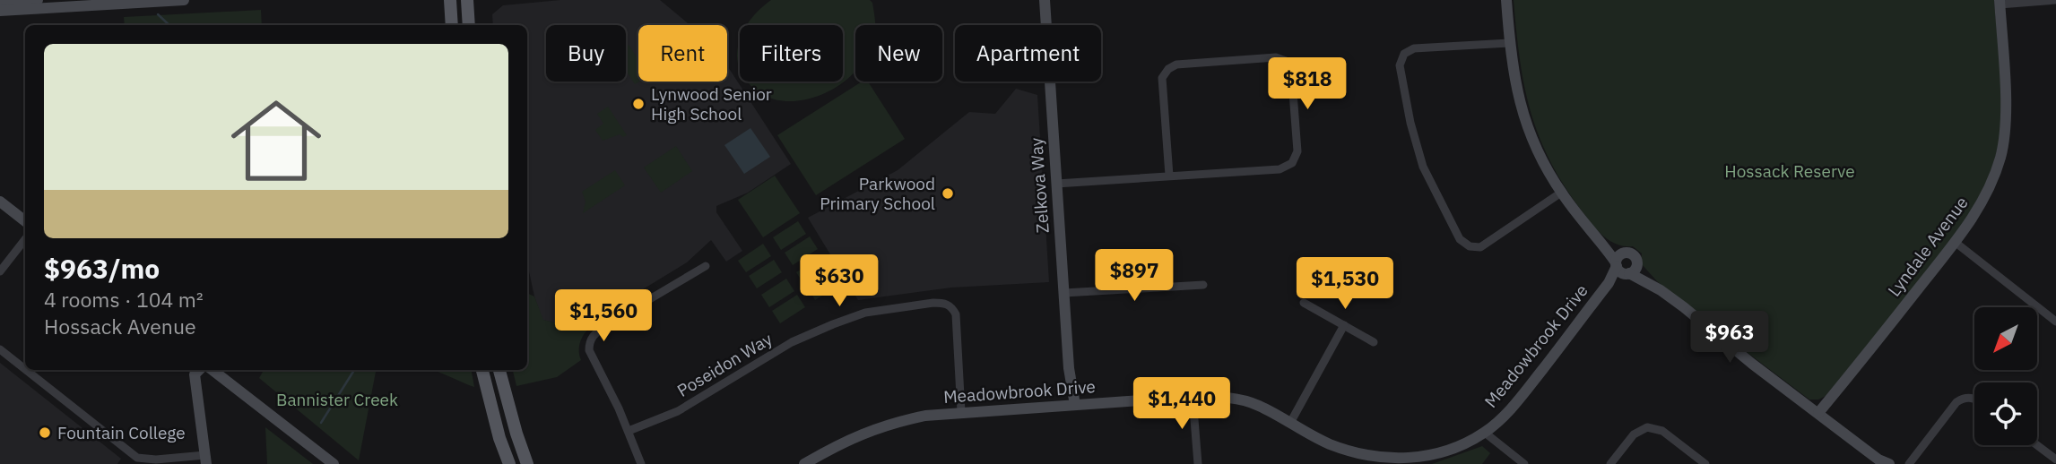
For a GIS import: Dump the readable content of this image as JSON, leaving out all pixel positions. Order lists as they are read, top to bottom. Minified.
{"streets":{"street":["Zelkova Way","Lyndale Avenue","Meadowbrook Drive","Poseidon Way"]},"crossings":[["Zelkova Way","Meadowbrook Drive"],["Meadowbrook Drive","Poseidon Way"]],"parks":["Hossack Reserve","Bannister Creek"],"places":["Lynwood Senior High School","Parkwood Primary School","Fountain College"],"north":"bottom left","page":{"chip":["Buy","Rent","Filters","New","Apartment"],"list":[{"name":"$963/mo","note":"4 rooms · 104 m² · Hossack Avenue"}],"price":["$818","$897","$630","$1,530","$1,560","$963","$1,440"]}}
